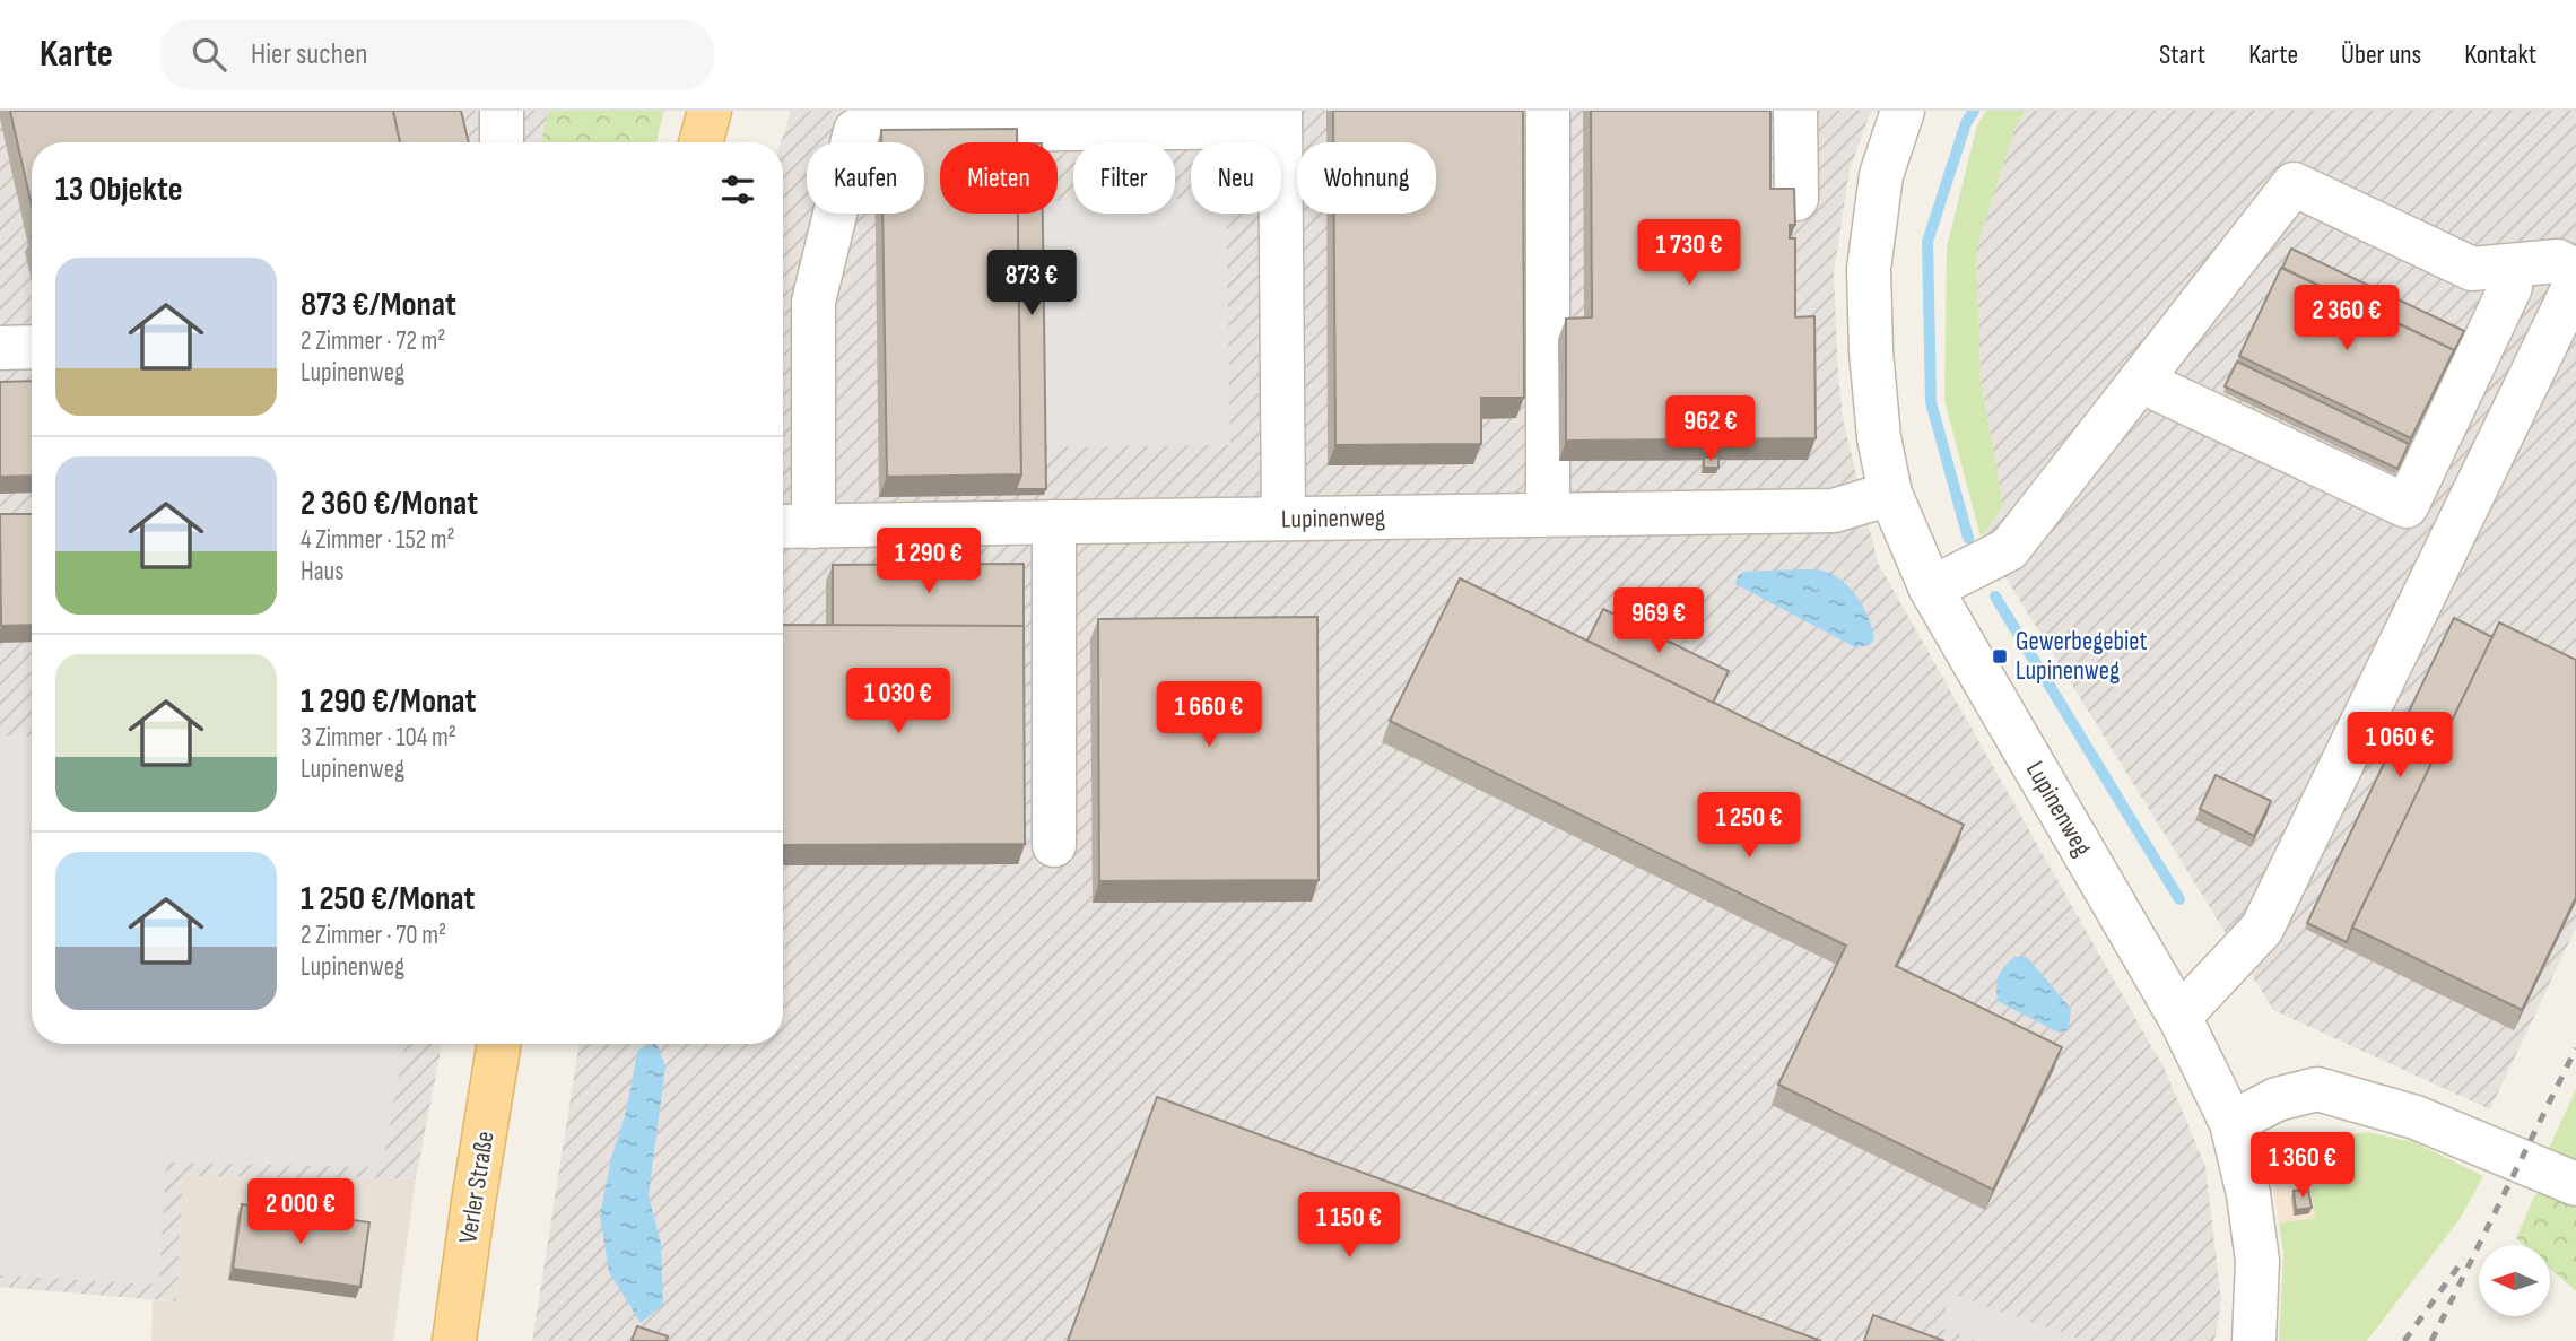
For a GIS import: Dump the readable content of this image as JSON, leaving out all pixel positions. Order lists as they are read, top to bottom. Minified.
{"streets":{"main road":["Verler Straße"],"street":["Lupinenweg"]},"places":{"transit":["Gewerbegebiet Lupinenweg"]},"north":"left","page":{"header":"Karte","search":"Hier suchen","nav":["Start","Karte","Über uns","Kontakt"],"chip":["Kaufen","Mieten","Filter","Neu","Wohnung"],"heading":"13 Objekte","price":["1 730 €","873 €","2 360 €","962 €","1 290 €","969 €","1 030 €","1 660 €","1 060 €","1 250 €","1 360 €","2 000 €","1 150 €"],"list":[{"name":"873 €/Monat","note":"2 Zimmer · 72 m² · Lupinenweg"},{"name":"2 360 €/Monat","note":"4 Zimmer · 152 m² · Haus"},{"name":"1 290 €/Monat","note":"3 Zimmer · 104 m² · Lupinenweg"},{"name":"1 250 €/Monat","note":"2 Zimmer · 70 m² · Lupinenweg"}]}}
